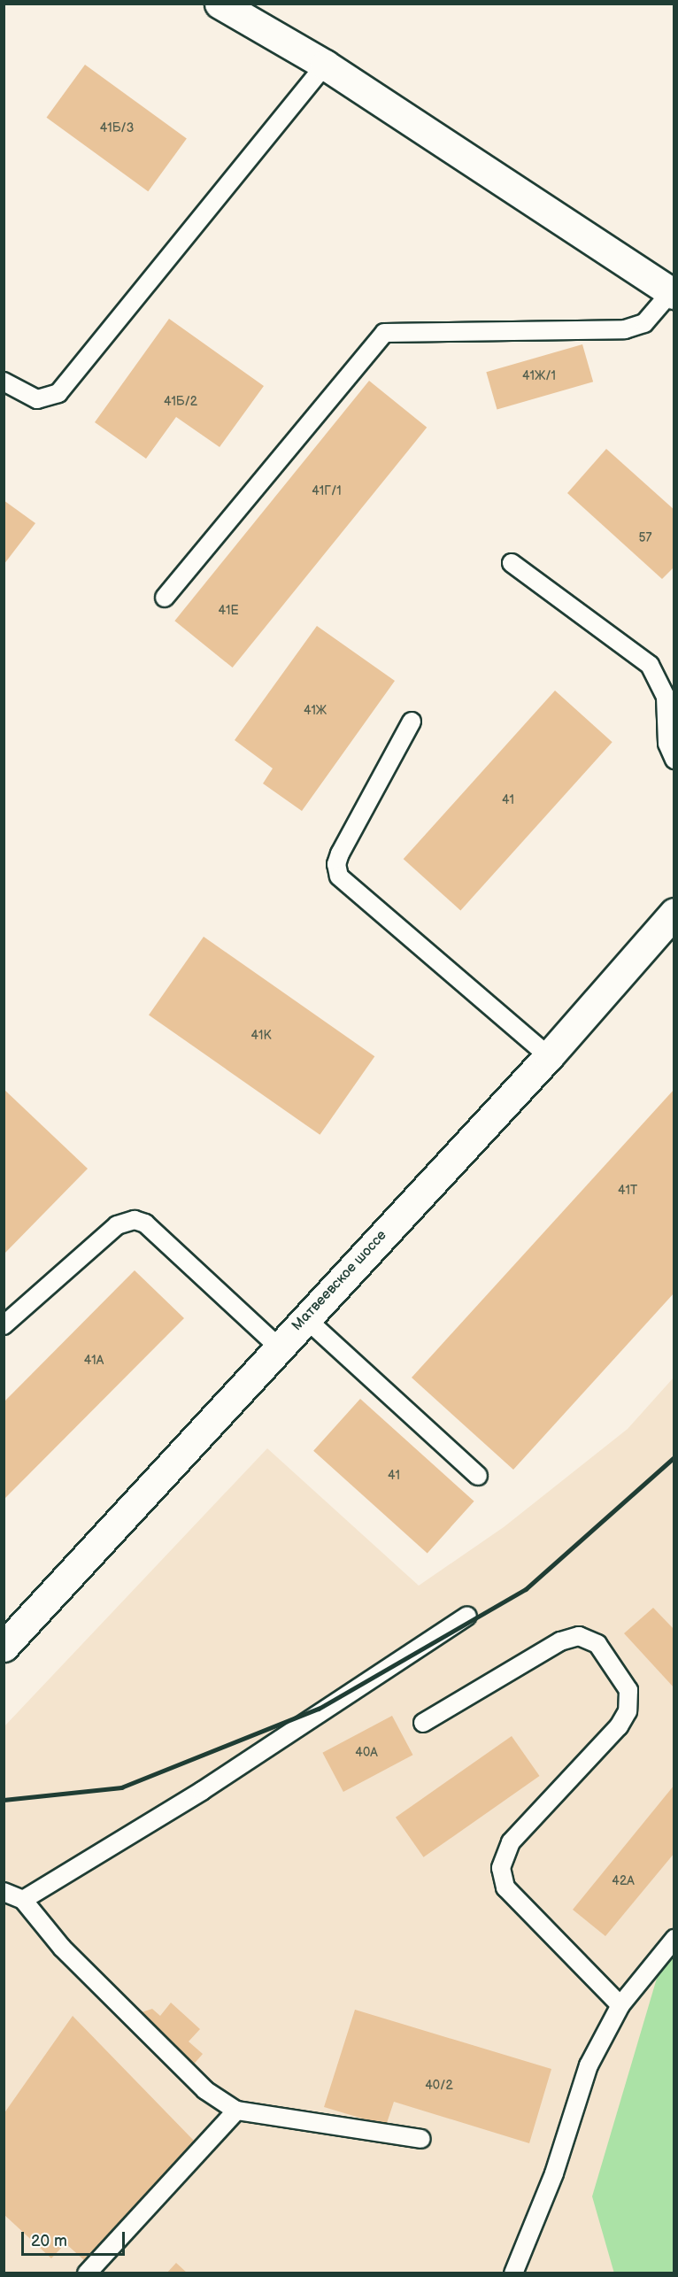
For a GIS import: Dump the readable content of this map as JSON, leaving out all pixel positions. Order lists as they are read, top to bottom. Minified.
{"streets":{"main road":["Матвеевское шоссе"]},"house_numbers":["41Б/3","41Ж/1","41Б/2","41Г/1","57","41Е","41Ж","41","41К","41Т","41А","41","40А","42А","40/2"],"scale_bar":"20 m"}
